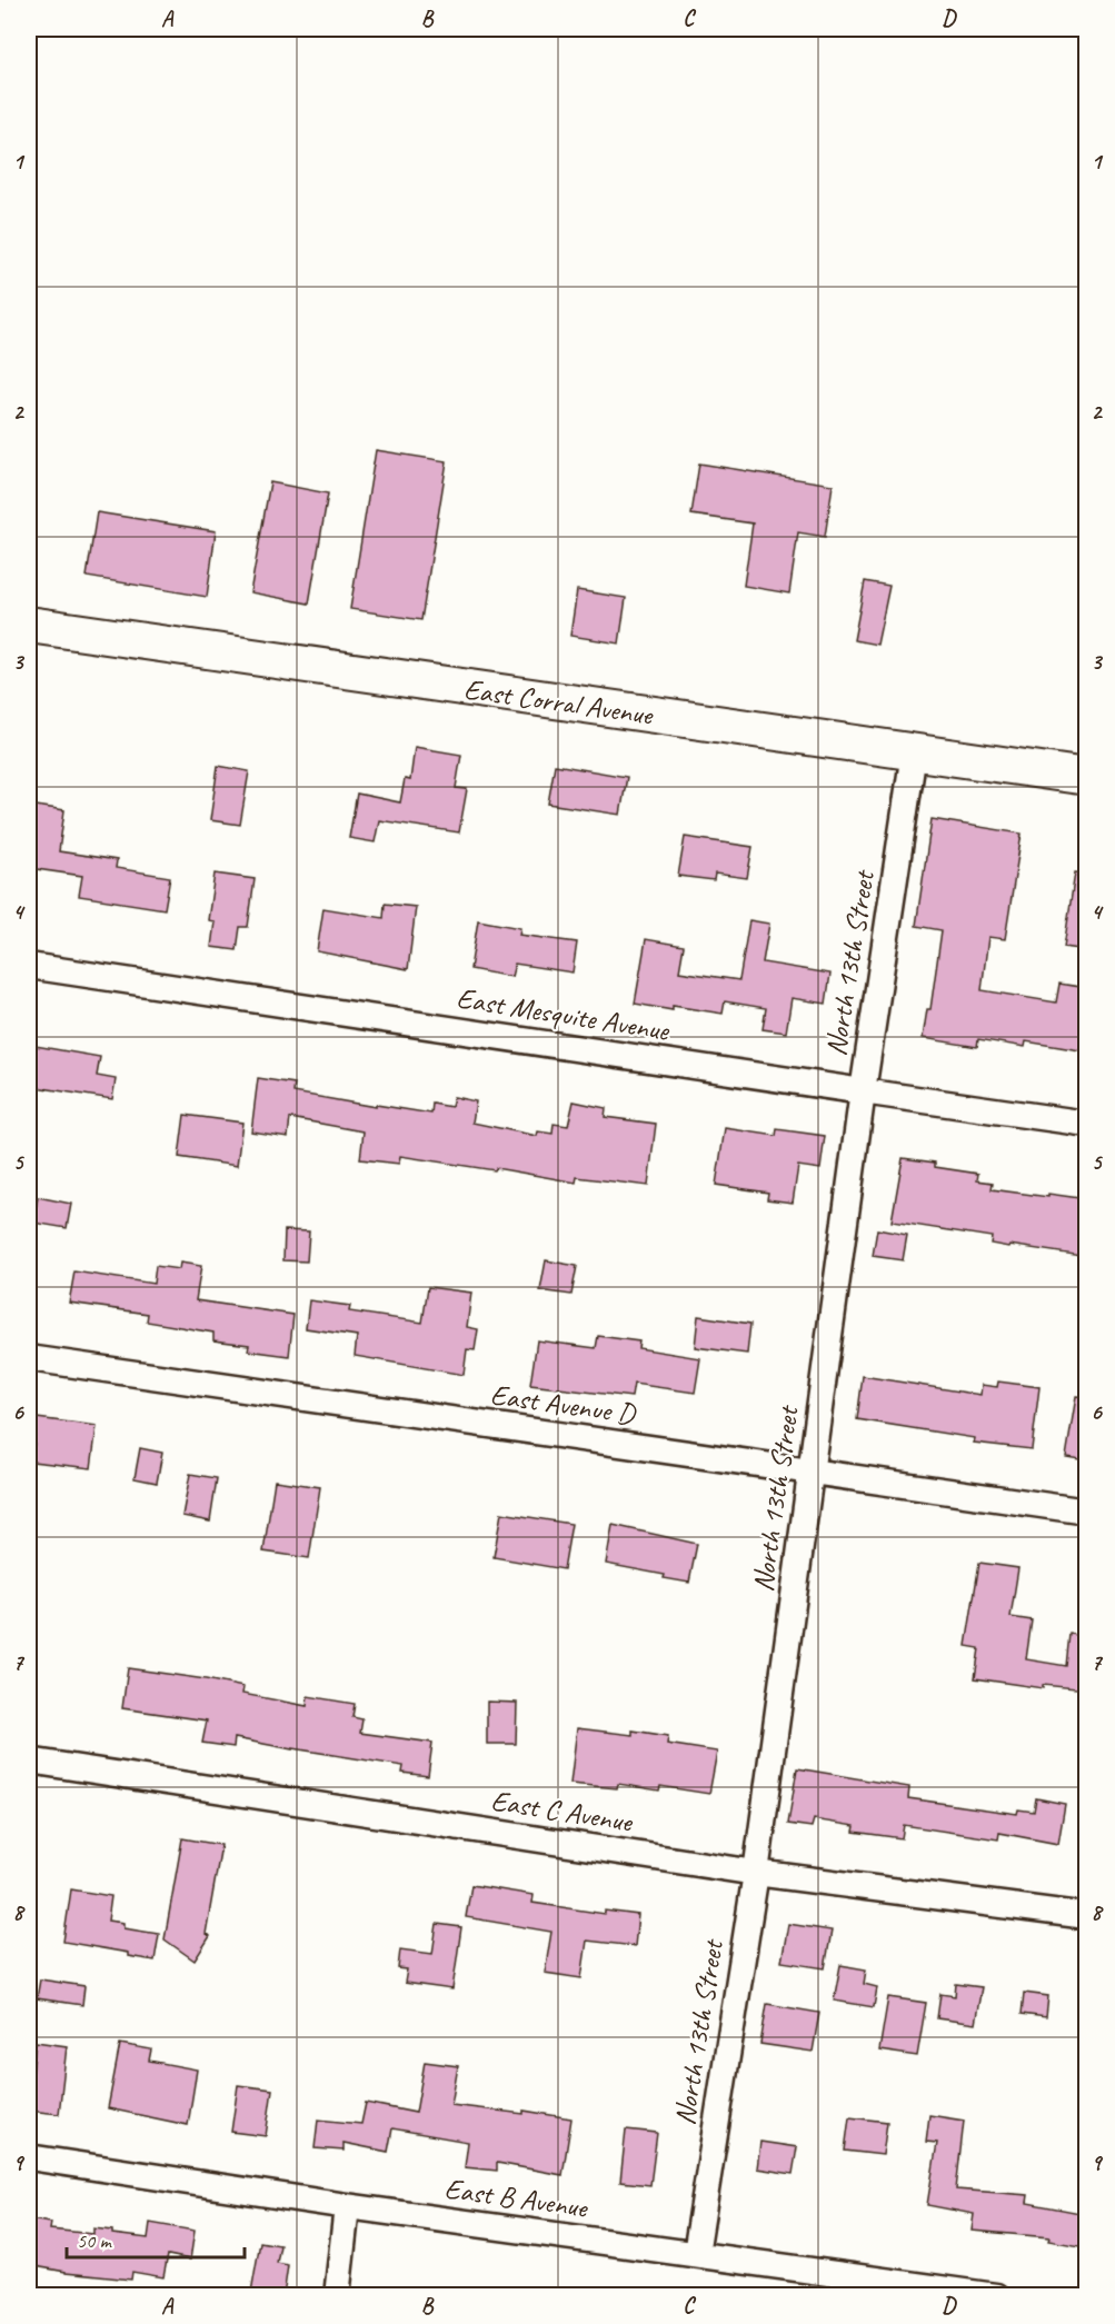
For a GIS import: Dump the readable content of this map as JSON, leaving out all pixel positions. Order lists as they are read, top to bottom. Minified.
{"streets":{"main road":["East Corral Avenue"],"street":["North 13th Street","East Mesquite Avenue","East Avenue D","East C Avenue","East B Avenue"]},"crossings":[["East Corral Avenue","North 13th Street"],["North 13th Street","East Mesquite Avenue"],["North 13th Street","East Avenue D"],["North 13th Street","East C Avenue"],["North 13th Street","East B Avenue"]],"scale_bar":"50 m","grid":{"columns":["A","B","C","D"],"rows":["1","2","3","4","5","6","7","8","9"]}}
